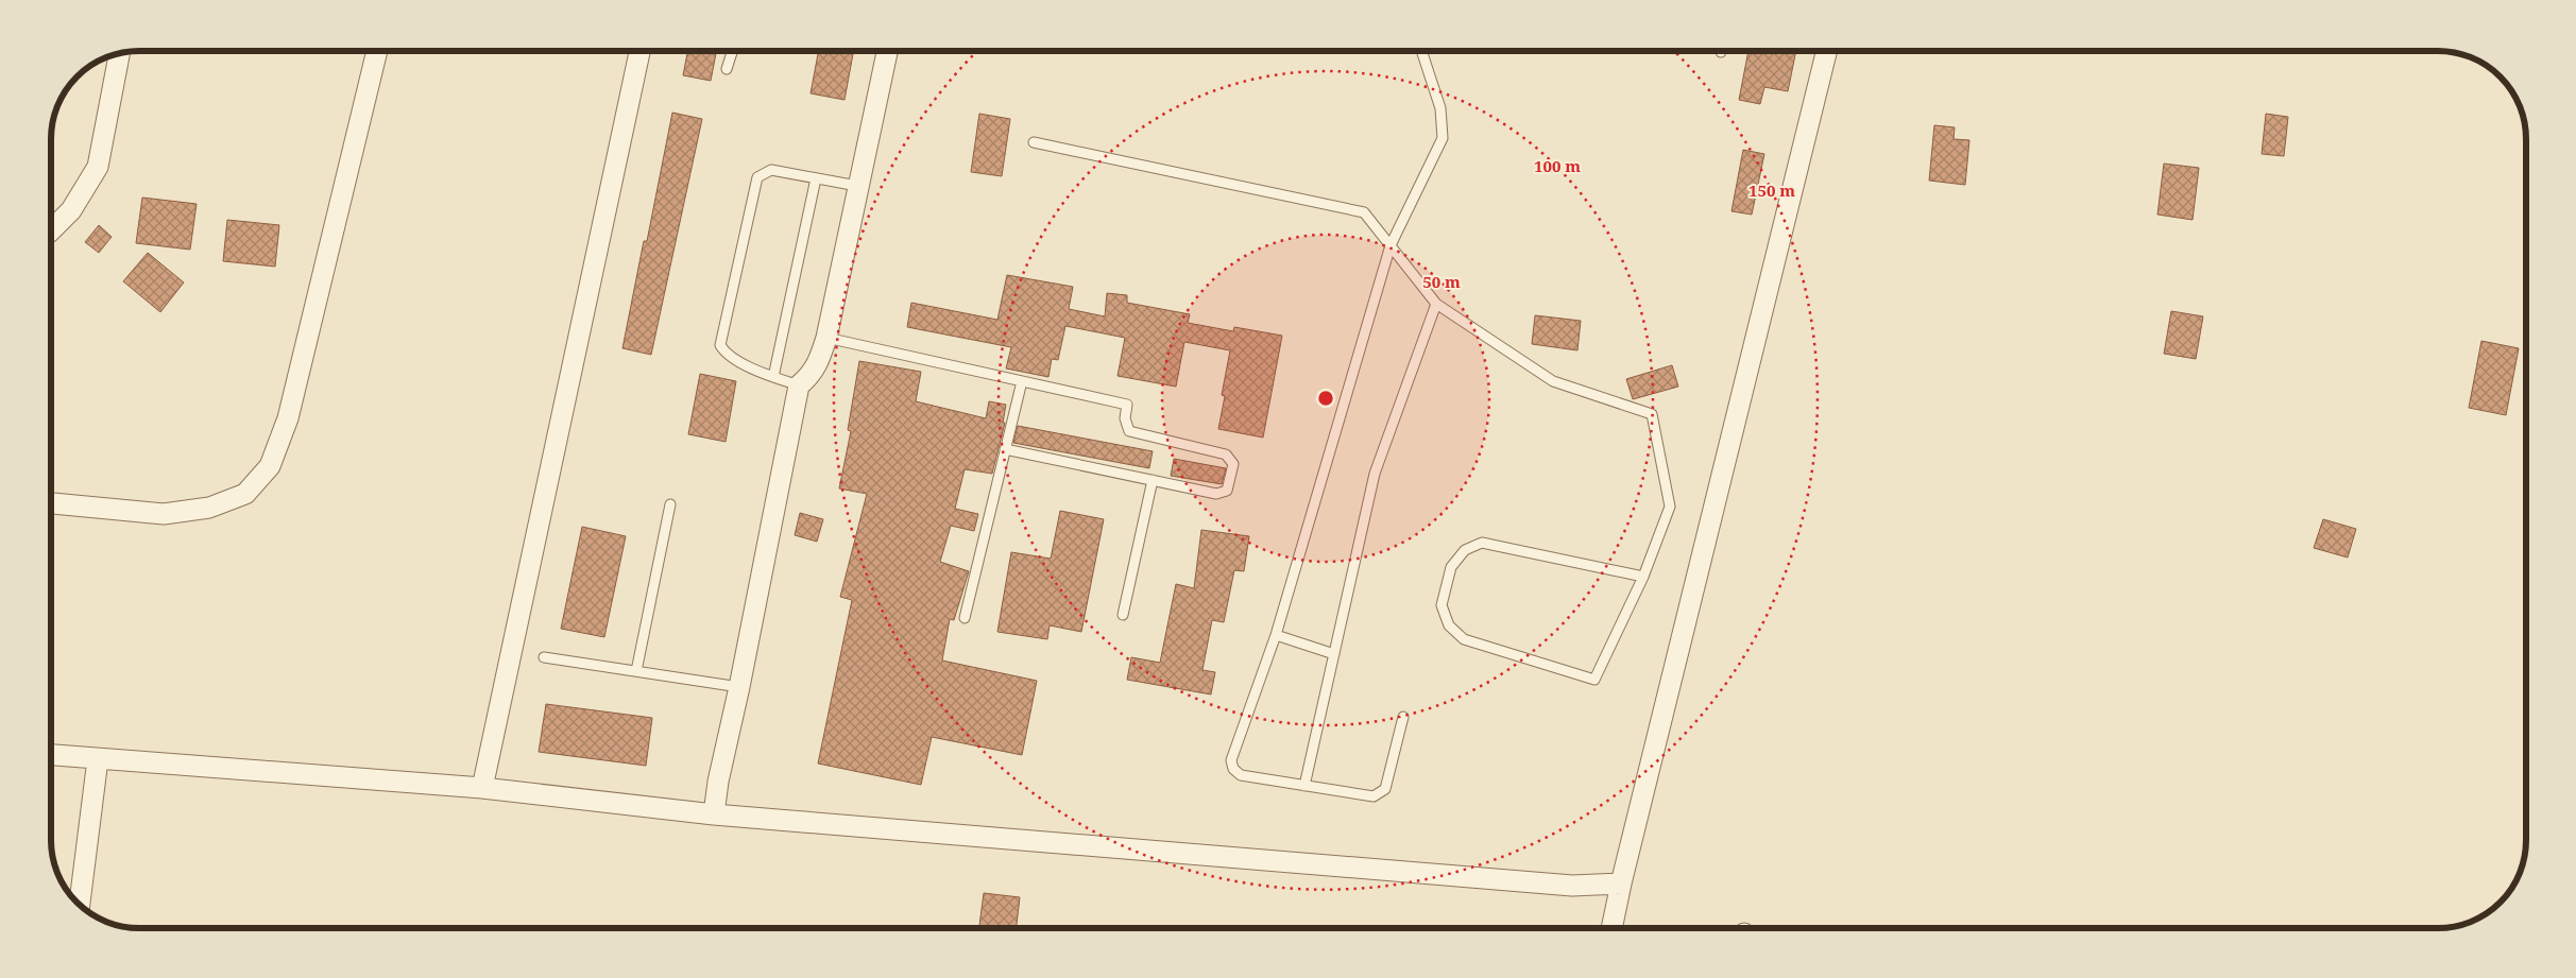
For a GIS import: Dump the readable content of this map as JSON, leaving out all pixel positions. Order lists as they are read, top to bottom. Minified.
{"rings":["100 m","150 m","50 m"]}
